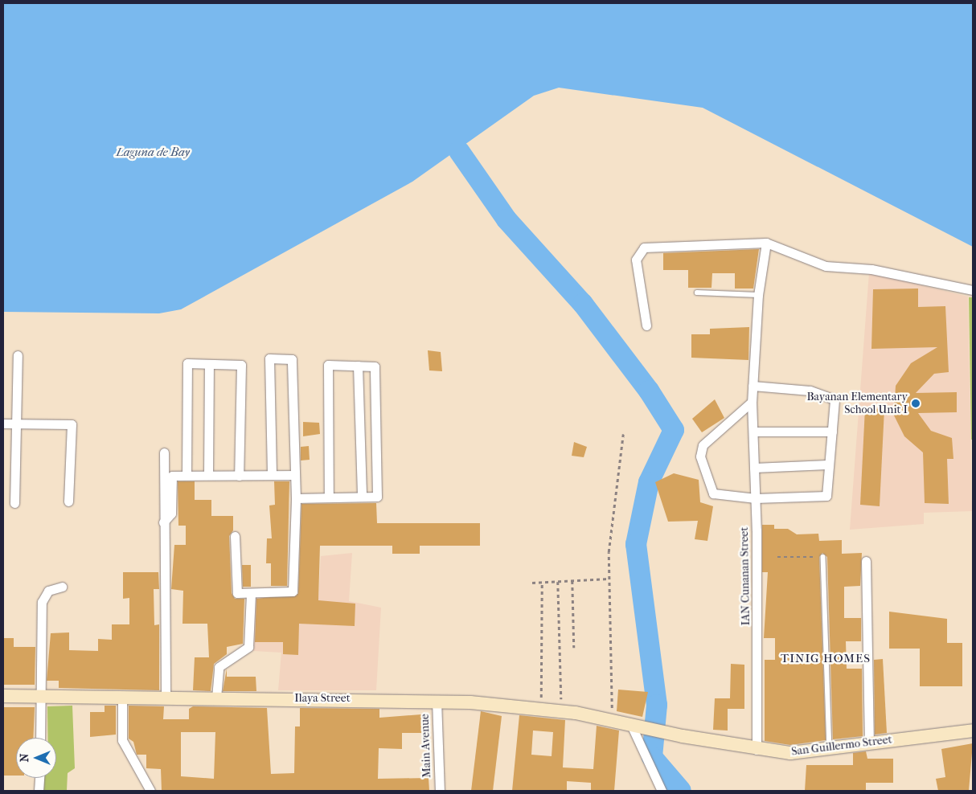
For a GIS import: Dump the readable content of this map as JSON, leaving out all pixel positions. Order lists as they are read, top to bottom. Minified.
{"streets":{"main road":["Ilaya Street","San Guillermo Street"],"street":["IAN Cunanan Street","Main Avenue"]},"crossings":[["IAN Cunanan Street","San Guillermo Street"],["Ilaya Street","Main Avenue"],["Ilaya Street","San Guillermo Street"]],"districts":["TINIG HOMES"],"water":["Laguna de Bay"],"places":["Bayanan Elementary School Unit I"],"north":"left"}
